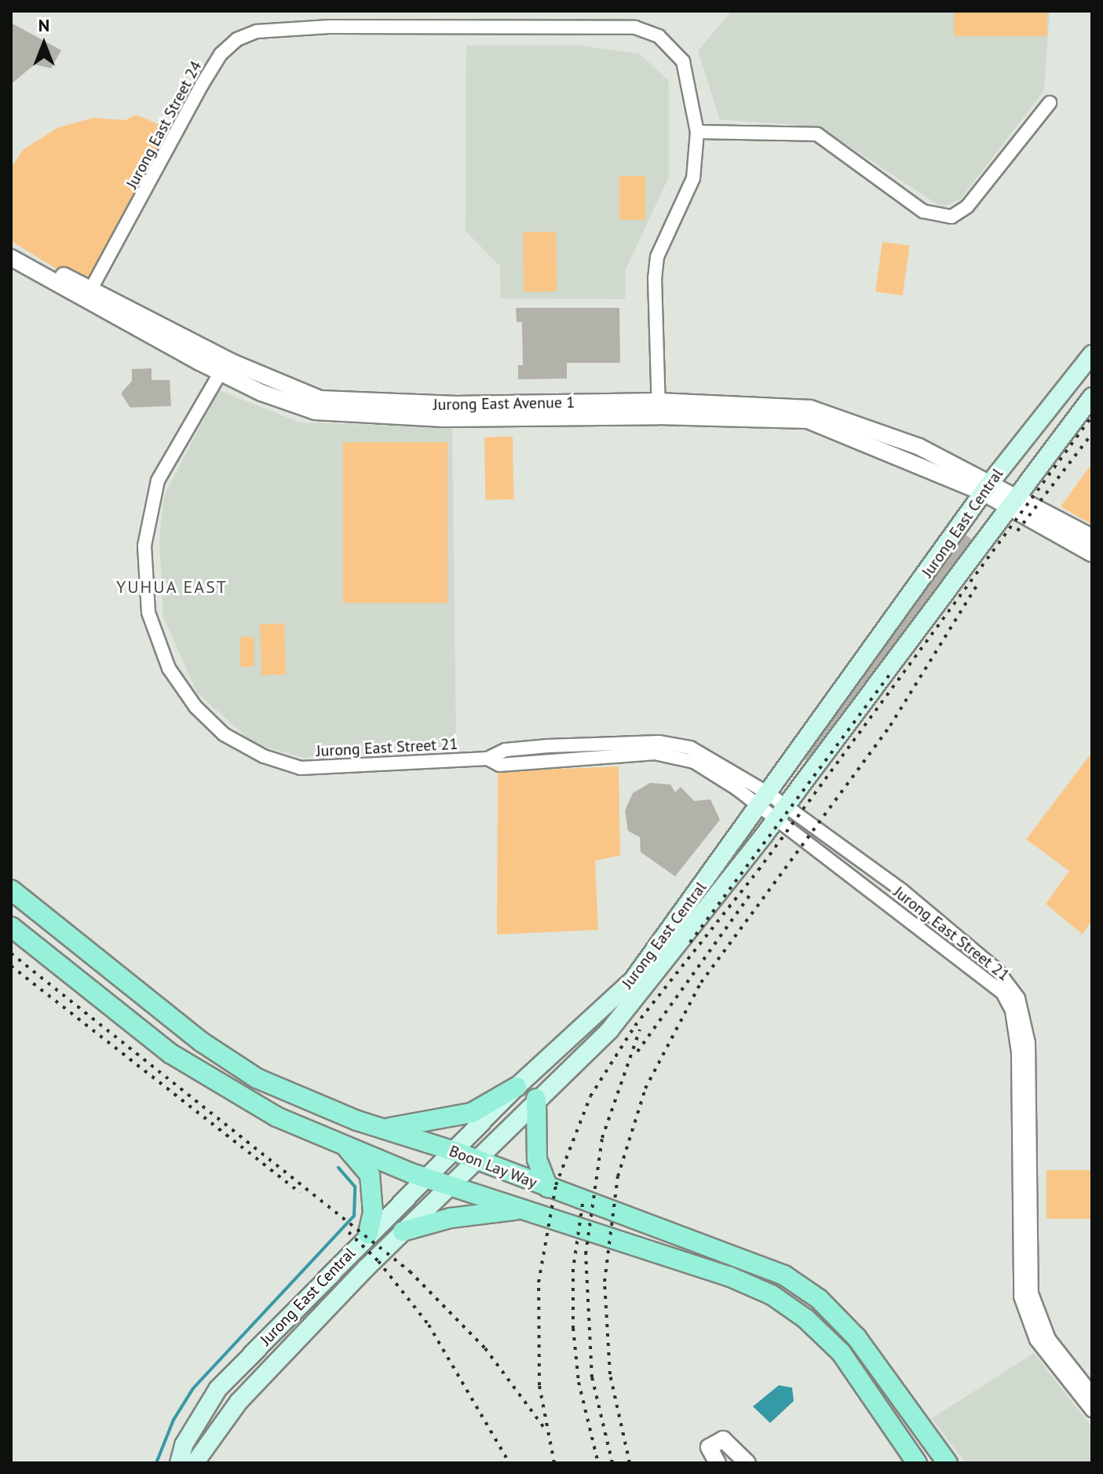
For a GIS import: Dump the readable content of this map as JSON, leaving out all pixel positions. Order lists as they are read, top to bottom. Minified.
{"streets":{"main road":["Jurong East Central","Boon Lay Way"],"street":["Jurong East Street 24","Jurong East Avenue 1","Jurong East Street 21"]},"crossings":[["Jurong East Street 24","Jurong East Avenue 1"],["Jurong East Avenue 1","Jurong East Central"],["Jurong East Avenue 1","Jurong East Street 21"],["Jurong East Central","Jurong East Street 21"],["Jurong East Central","Boon Lay Way"]],"districts":["YUHUA EAST"],"north":"top"}
